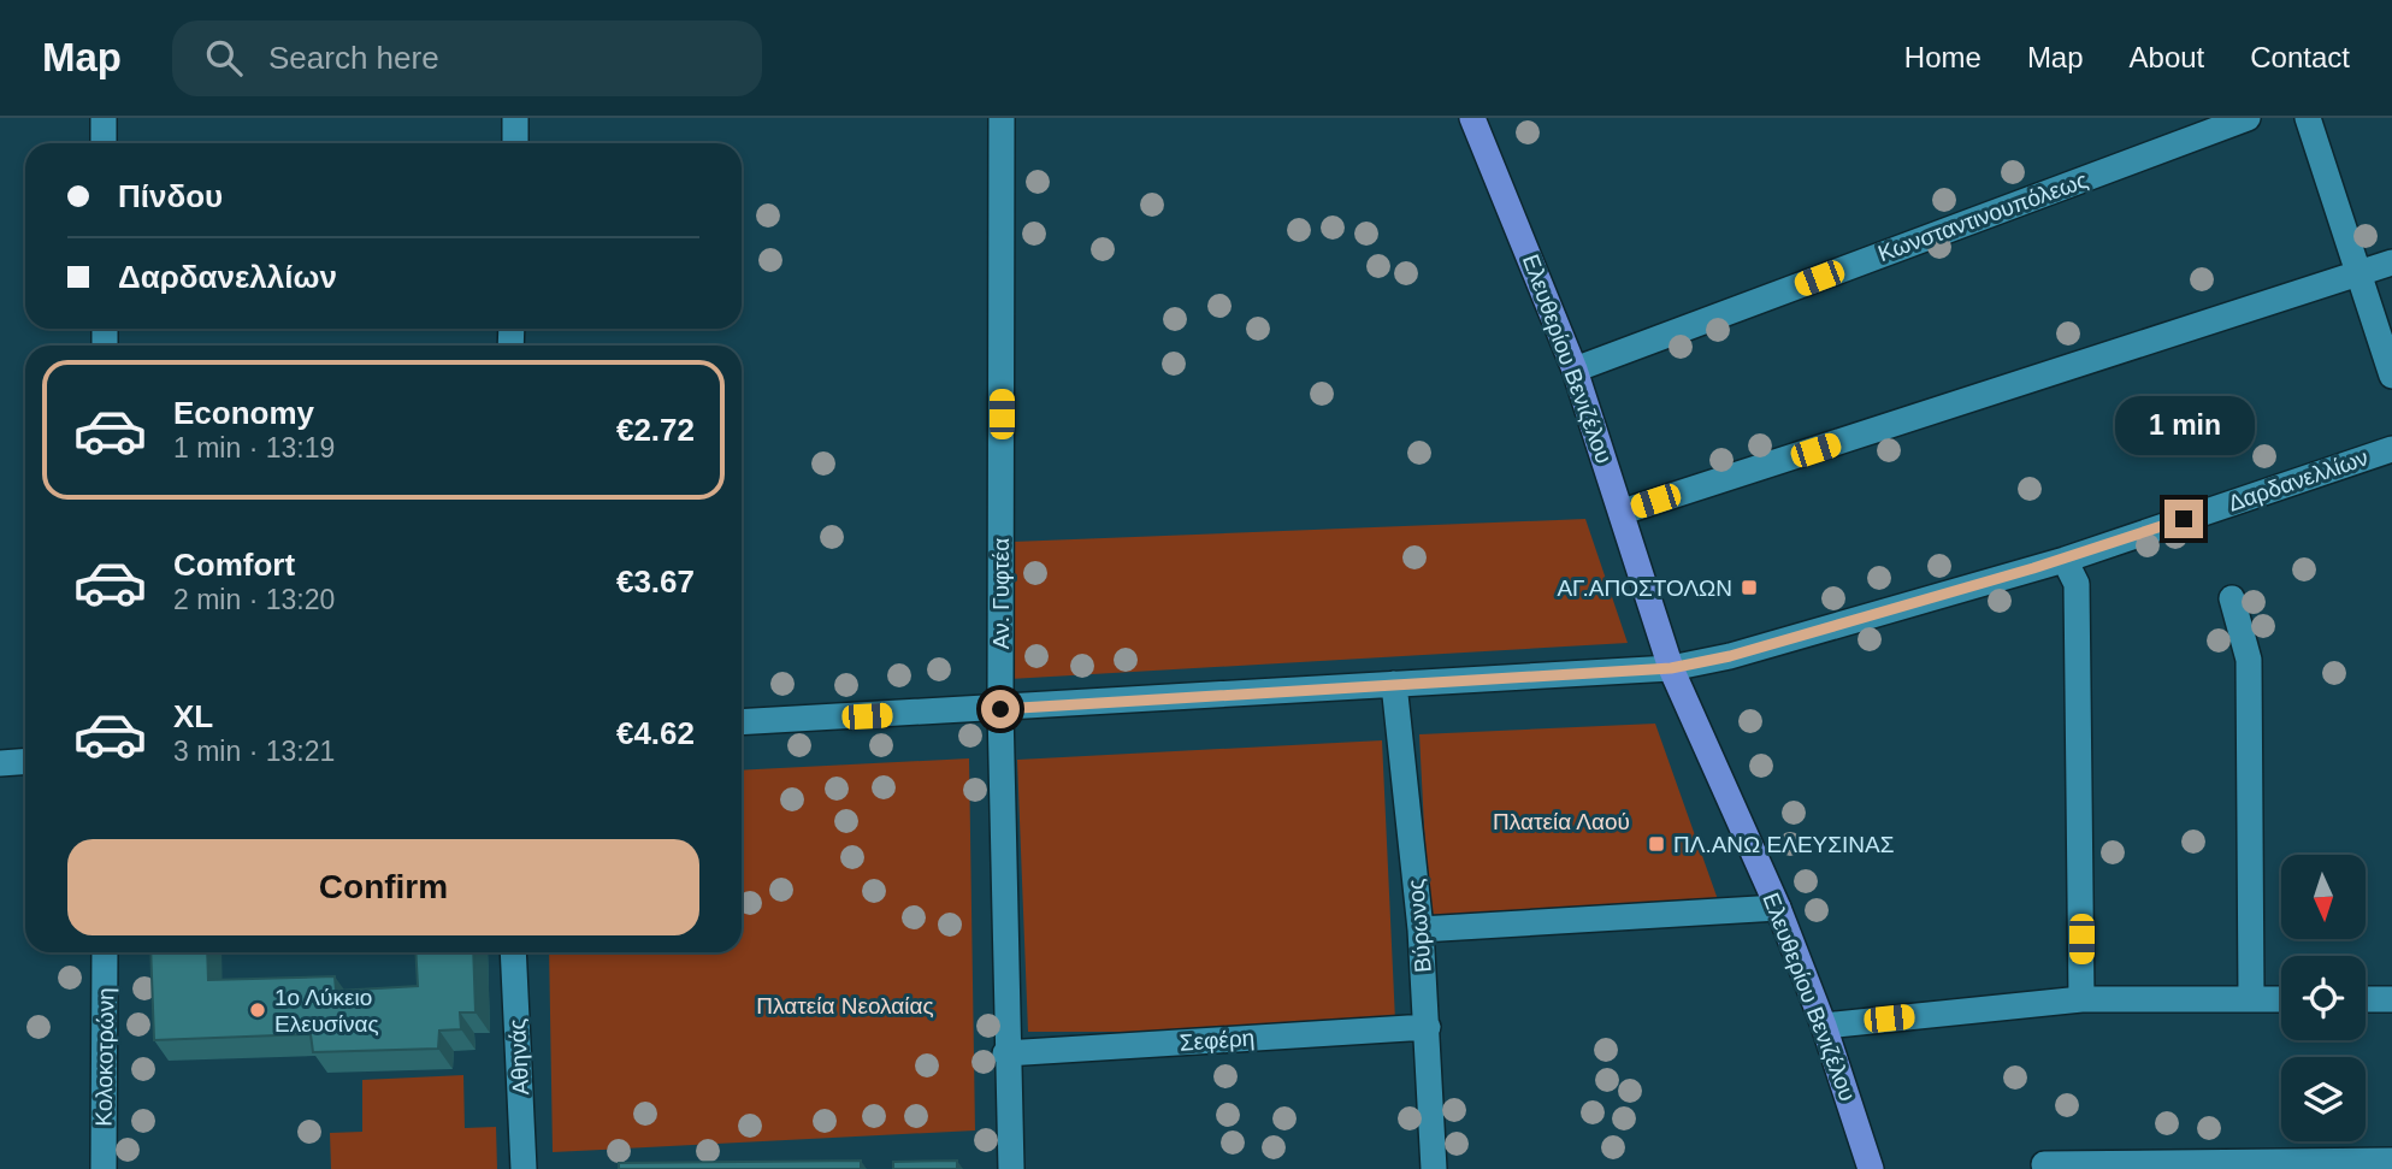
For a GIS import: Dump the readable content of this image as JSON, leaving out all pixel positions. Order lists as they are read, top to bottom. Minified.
{"streets":{"main road":["Ελευθερίου Βενιζέλου"],"street":["Κωνσταντινουπόλεως","Δαρδανελλίων","Αν. Γυφτέα","Βύρωνος","Σεφέρη","Κολοκοτρώνη","Αθηνάς"]},"crossings":[["Κωνσταντινουπόλεως","Ελευθερίου Βενιζέλου"],["Ελευθερίου Βενιζέλου","Δαρδανελλίων"],["Δαρδανελλίων","Αν. Γυφτέα"],["Δαρδανελλίων","Βύρωνος"],["Αν. Γυφτέα","Σεφέρη"],["Βύρωνος","Σεφέρη"]],"parks":["Πλατεία Λαού","Πλατεία Νεολαίας"],"places":{"transit":["ΑΓ.ΑΠΟΣΤΟΛΩΝ","ΠΛ.ΑΝΩ ΕΛΕΥΣΙΝΑΣ"],"other":["1ο Λύκειο Ελευσίνας"]},"north":"bottom","page":{"header":"Map","search":"Search here","nav":["Home","Map","About","Contact"],"banner":["Πίνδου","Δαρδανελλίων"],"list":[{"name":"Economy","note":"1 min · 13:19","value":"€2.72"},{"name":"Comfort","note":"2 min · 13:20","value":"€3.67"},{"name":"XL","note":"3 min · 13:21","value":"€4.62"}],"bubble":"1 min","buttons":"Confirm"}}
